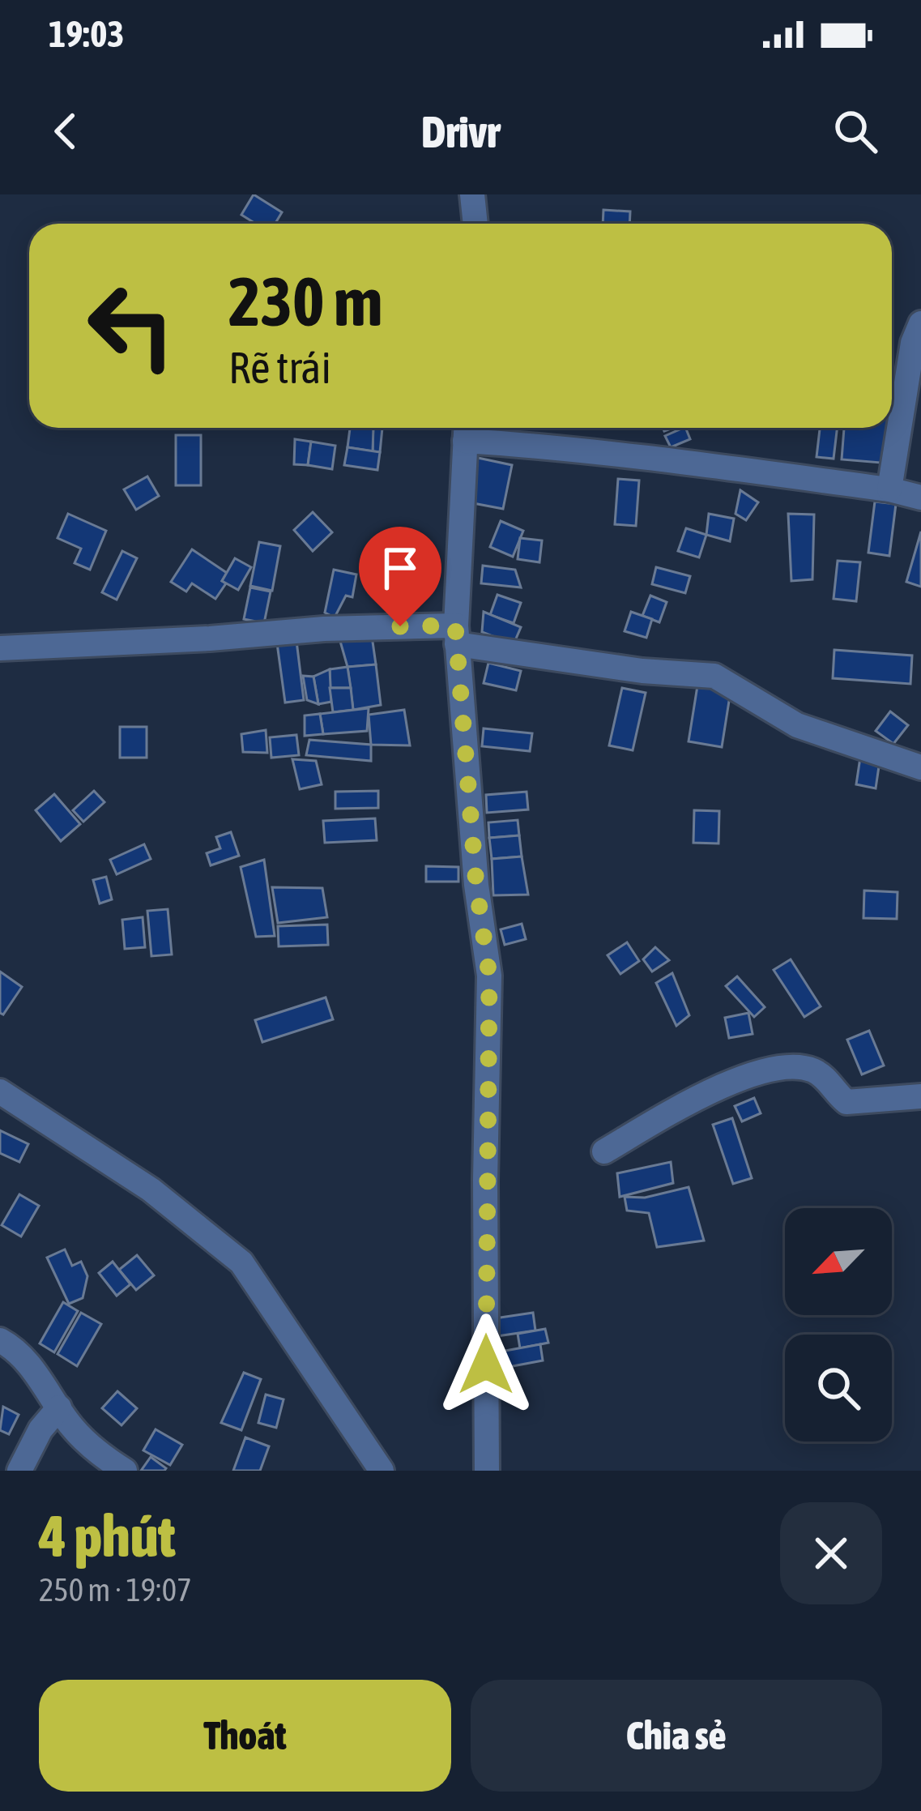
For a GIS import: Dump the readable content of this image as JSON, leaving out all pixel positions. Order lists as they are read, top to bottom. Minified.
{"north":"bottom left","page":{"status":"19:03","header":"Drivr","turn":["230 m","Rẽ trái"],"heading":["4 phút","250 m · 19:07"],"buttons":["Thoát","Chia sẻ"]}}
